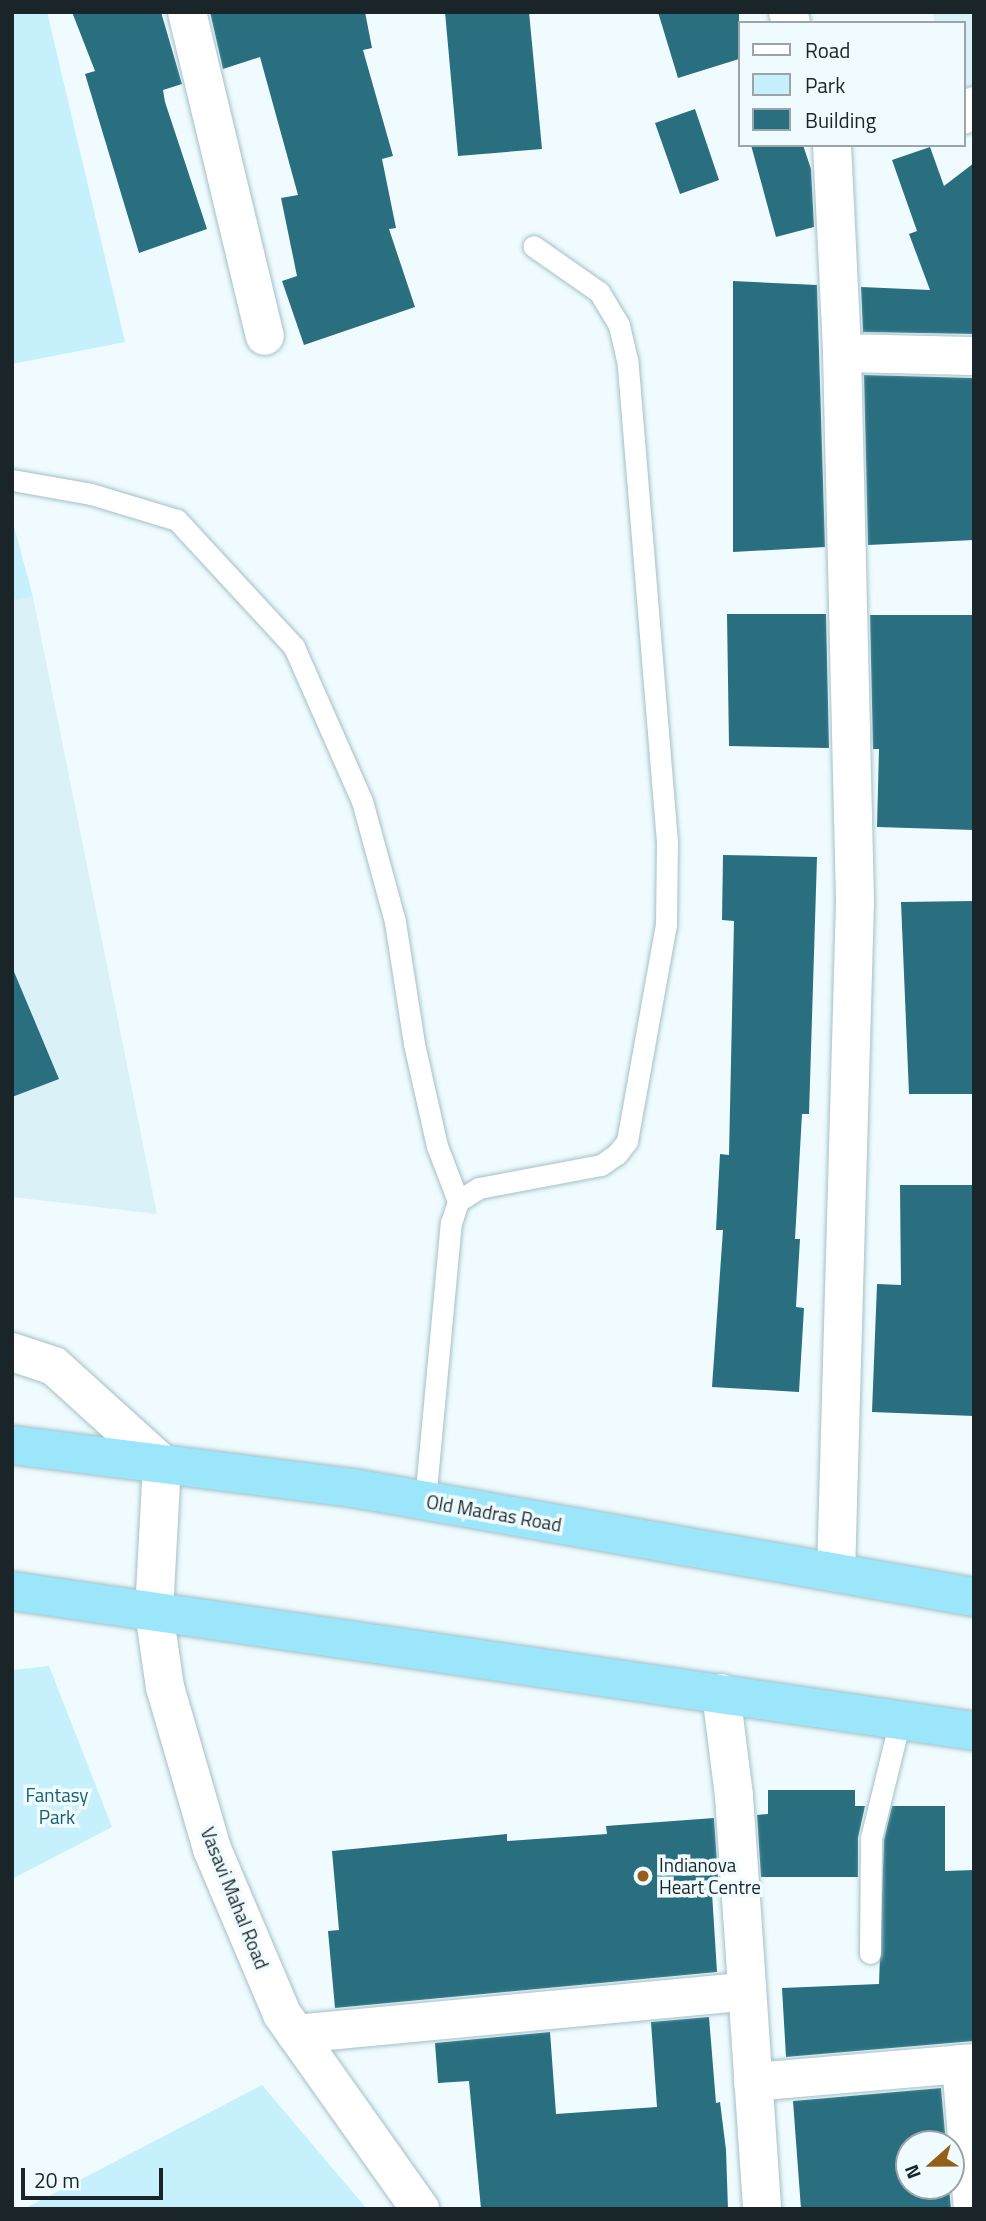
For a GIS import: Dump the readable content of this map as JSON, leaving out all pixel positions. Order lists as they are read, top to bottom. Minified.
{"streets":{"highway":["Old Madras Road"],"street":["Vasavi Mahal Road"]},"crossings":[["Old Madras Road","Vasavi Mahal Road"]],"parks":["Fantasy Park"],"places":["Indianova Heart Centre"],"legend":["Road","Park","Building"],"scale_bar":"20 m","north":"left"}
